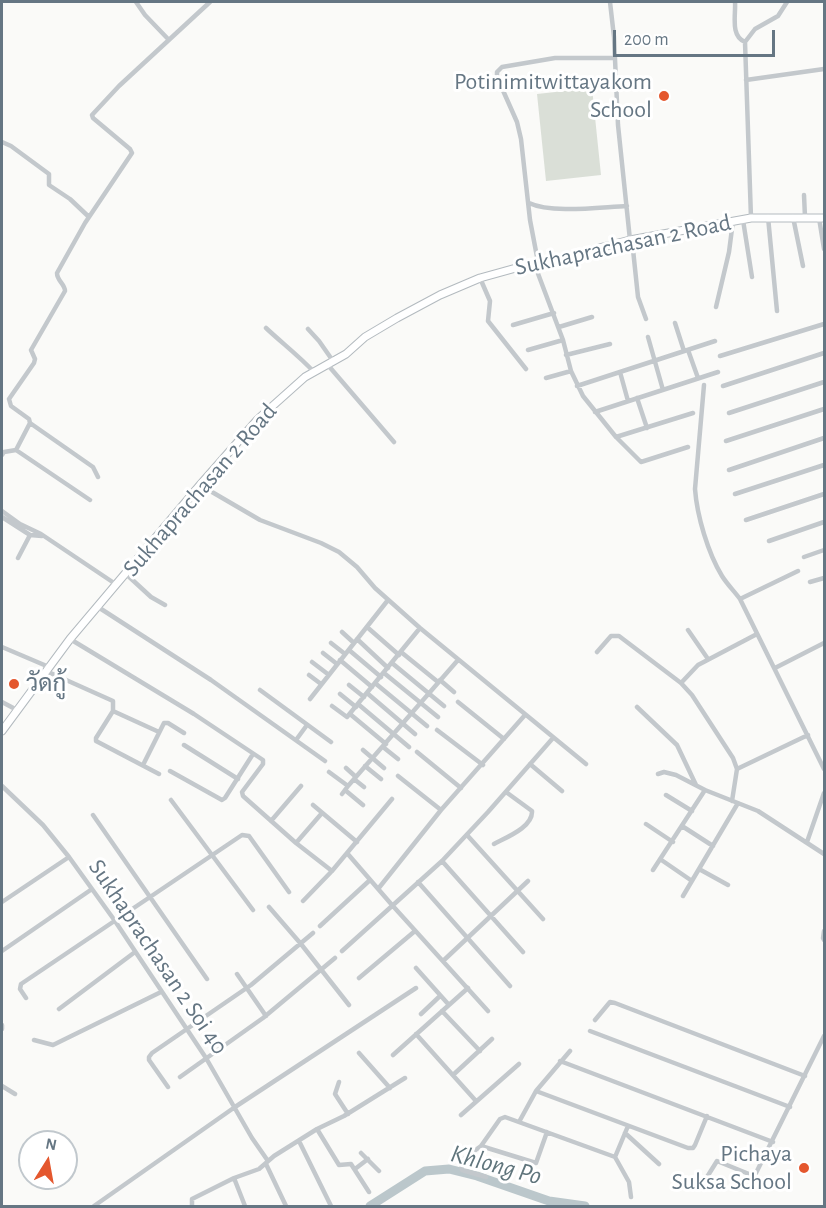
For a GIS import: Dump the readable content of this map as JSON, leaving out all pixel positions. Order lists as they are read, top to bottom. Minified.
{"streets":{"street":["Sukhaprachasan 2 Road","Sukhaprachasan 2 Soi 40"]},"water":["Khlong Po"],"places":["Potinimitwittayakom School","วัดกู้","Pichaya Suksa School"],"scale_bar":"200 m","north":"top"}
